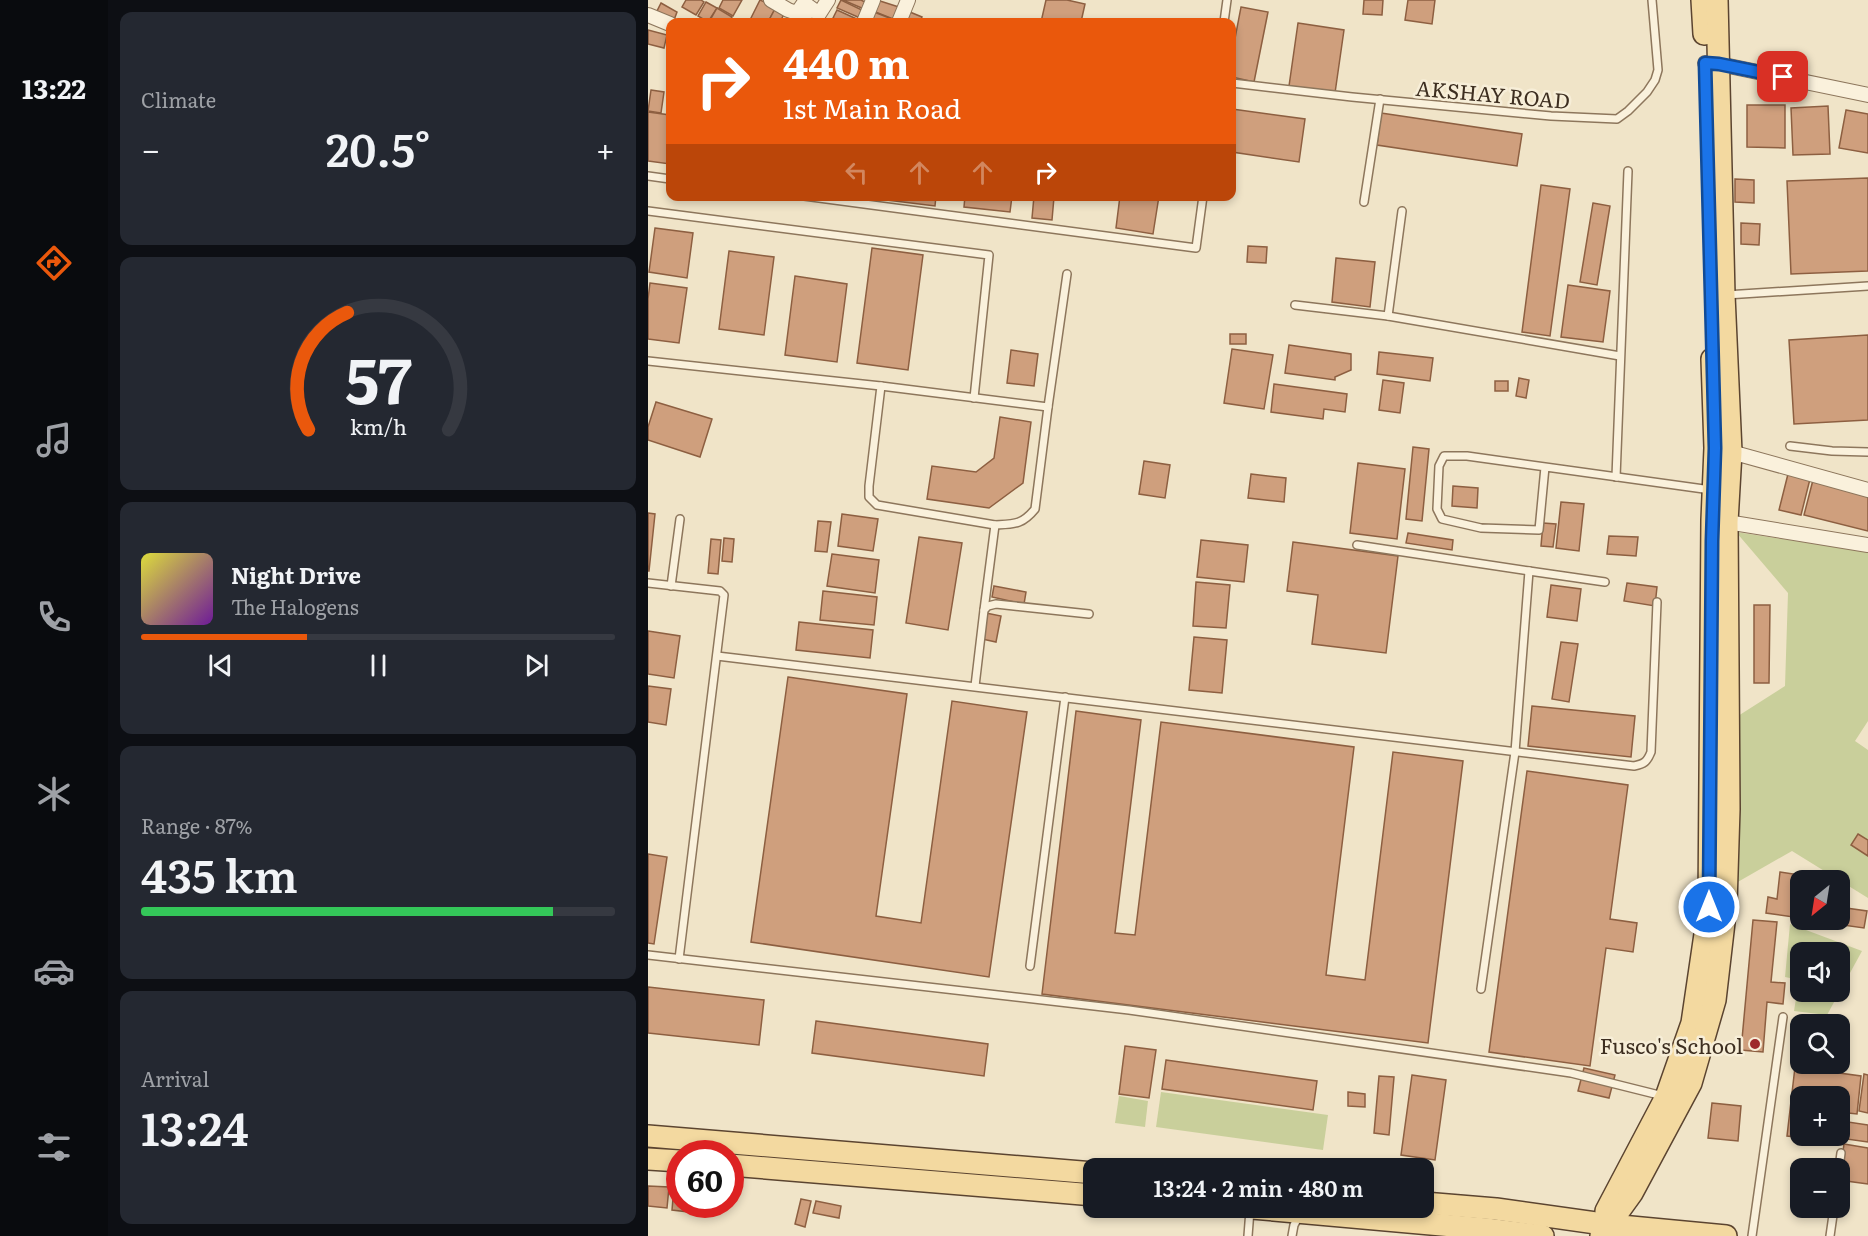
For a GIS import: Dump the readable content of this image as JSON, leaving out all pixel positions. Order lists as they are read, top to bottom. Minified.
{"streets":{"lane":["AKSHAY ROAD"]},"places":["Fusco's School"],"north":"bottom left","page":{"tabs":"13:22","tile":["Climate",["Range · 87%","435 km"],["Arrival","13:24"]],"turn":["440 m","1st Main Road"],"heat":["−","20.5°","+"],"song":["Night Drive","The Halogens"],"map_buttons":["+","−"],"limit":"60","trip":"13:24 · 2 min · 480 m","gauge":["57","km/h"]}}
